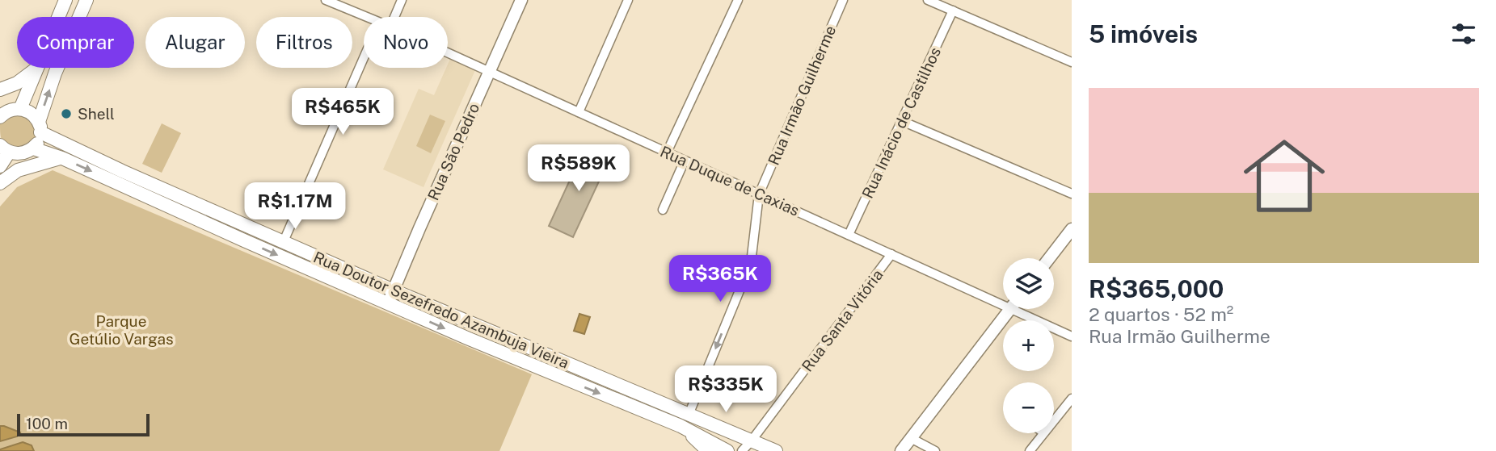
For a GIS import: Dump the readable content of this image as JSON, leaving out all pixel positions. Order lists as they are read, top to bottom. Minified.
{"streets":{"main road":["Rua Doutor Sezefredo Azambuja Vieira"],"street":["Rua Irmão Guilherme","Rua Inácio de Castilhos","Rua São Pedro","Rua Duque de Caxias","Rua Santa Vitória"]},"crossings":[["Rua Irmão Guilherme","Rua Duque de Caxias"],["Rua Irmão Guilherme","Rua Doutor Sezefredo Azambuja Vieira"],["Rua Inácio de Castilhos","Rua Duque de Caxias"],["Rua São Pedro","Rua Duque de Caxias"],["Rua São Pedro","Rua Doutor Sezefredo Azambuja Vieira"],["Rua Duque de Caxias","Rua Santa Vitória"],["Rua Doutor Sezefredo Azambuja Vieira","Rua Santa Vitória"]],"one_way":["Rua Irmão Guilherme"],"parks":["Parque Getúlio Vargas"],"places":["Shell"],"scale_bar":"100 m","page":{"heading":"5 imóveis","chip":["Comprar","Alugar","Filtros","Novo"],"list":[{"name":"R$365,000","note":"2 quartos · 52 m² · Rua Irmão Guilherme"}],"price":["R$465K","R$589K","R$1.17M","R$365K","R$335K"],"map_buttons":["+","−"],"scale":"100 m"}}
